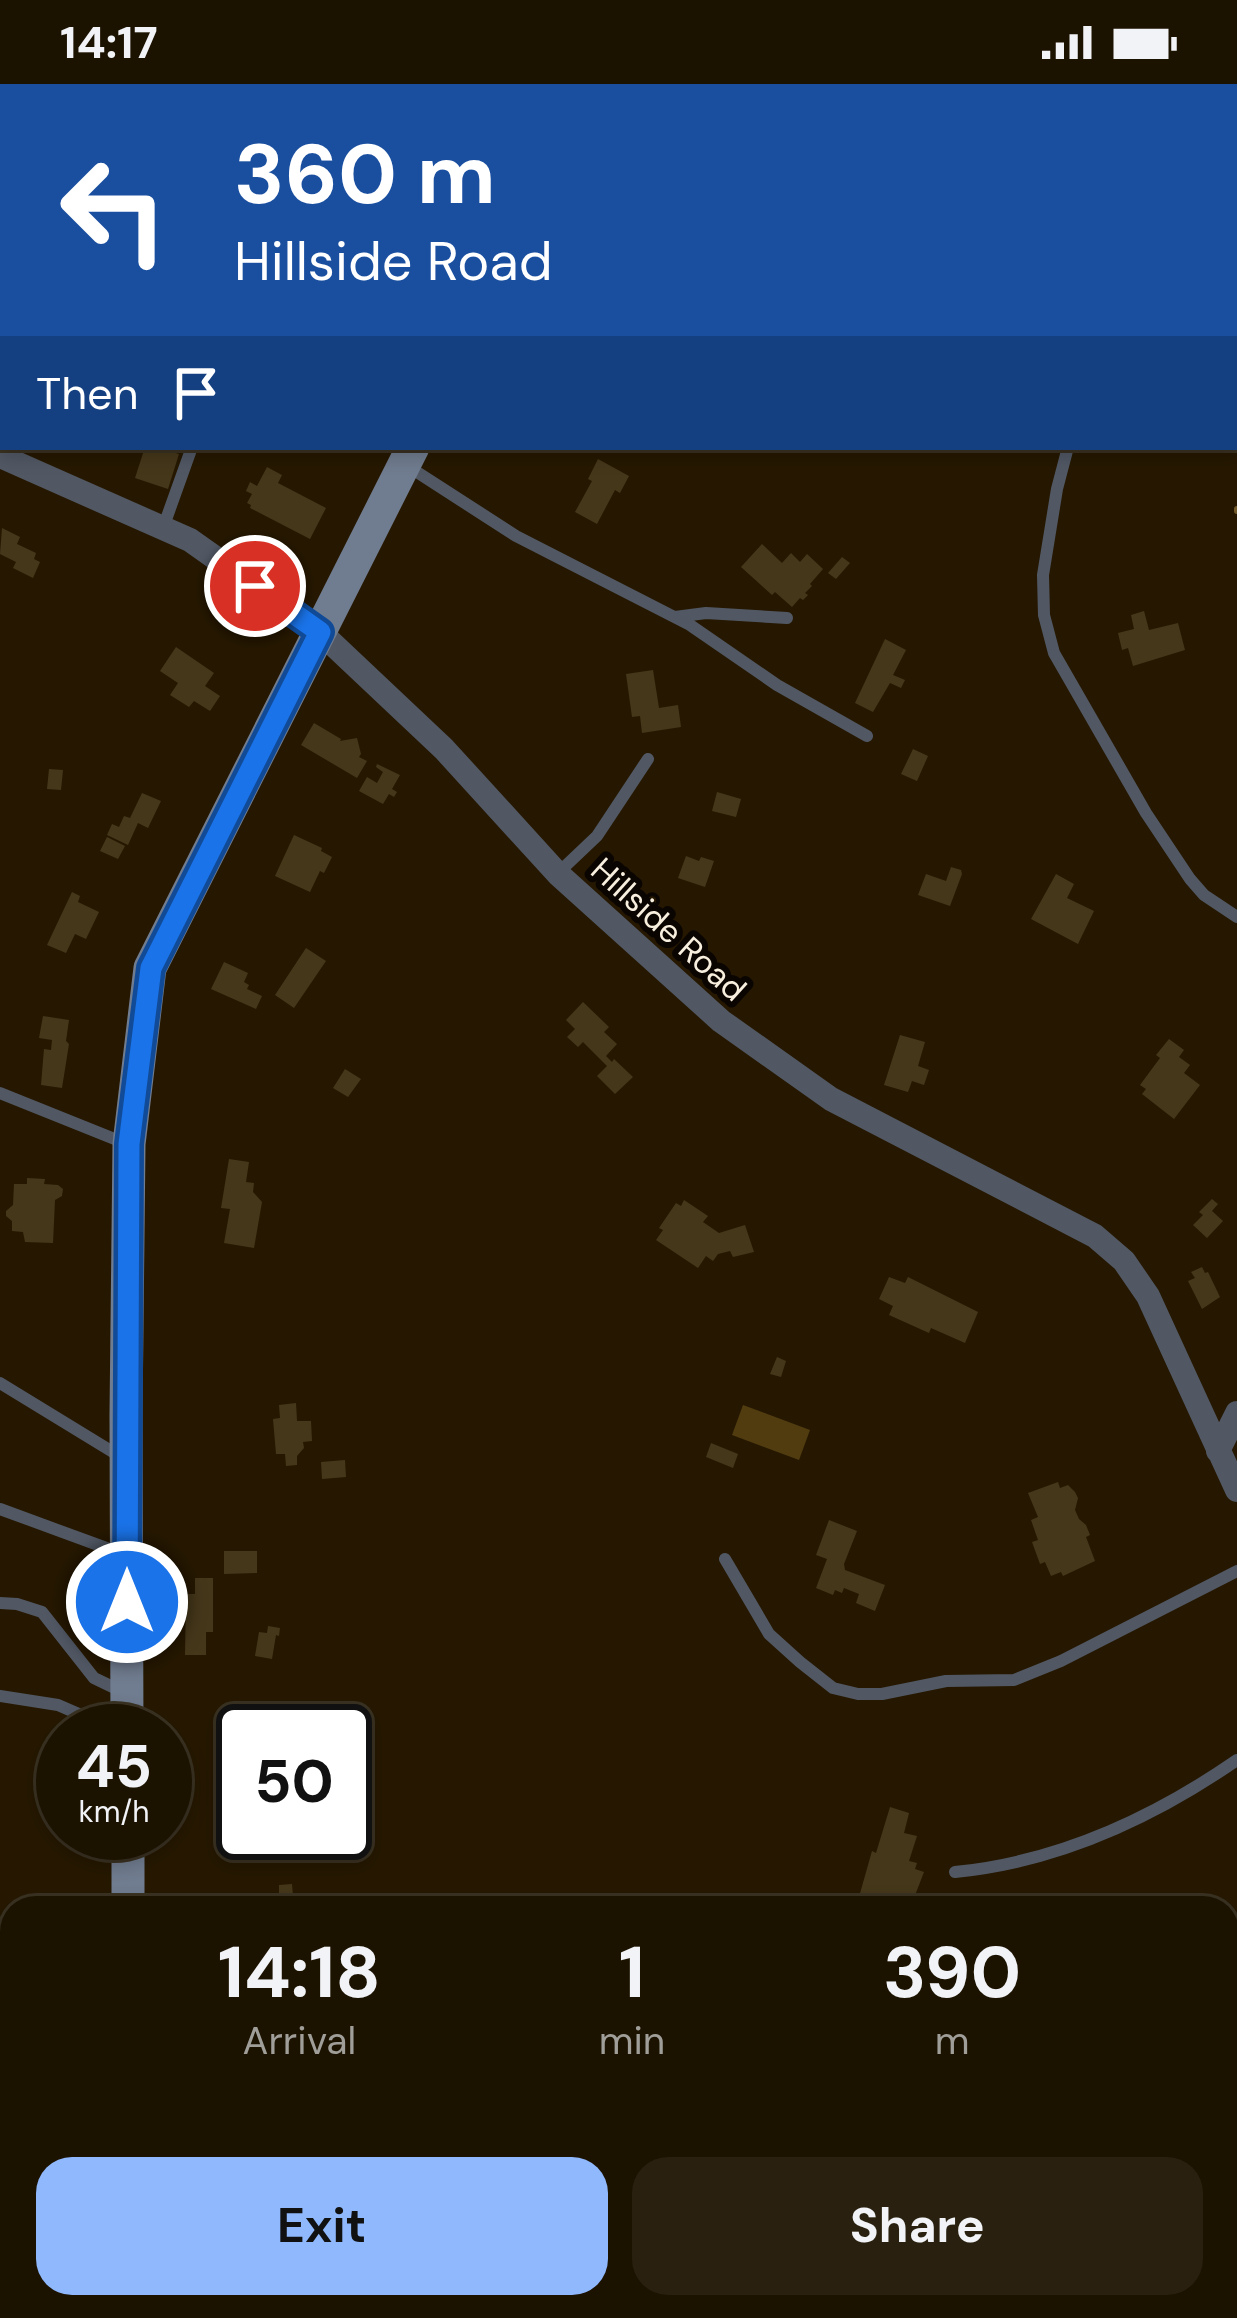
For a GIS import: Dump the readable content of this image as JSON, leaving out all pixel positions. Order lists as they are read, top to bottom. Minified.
{"streets":{"street":["Hillside Road"]},"page":{"status":"14:17","turn":["360 m","Hillside Road"],"then":"Then","speed":"45 km/h","limit":"50","eta":["14:18","Arrival","1","min","390","m"],"buttons":["Exit","Share"]}}
